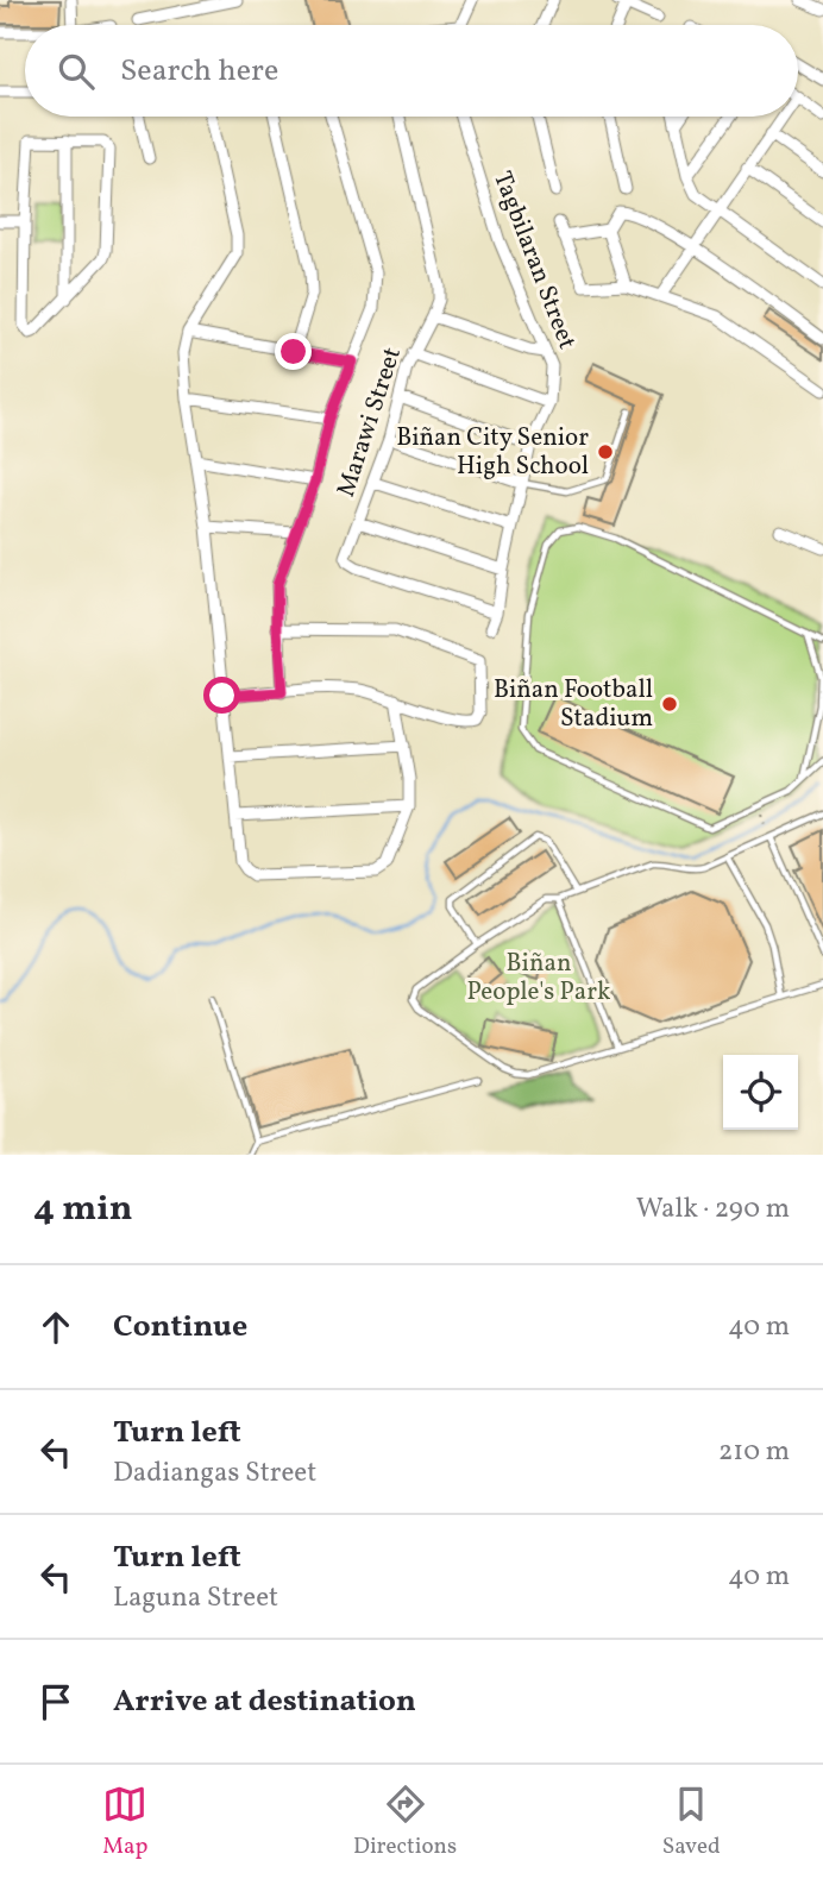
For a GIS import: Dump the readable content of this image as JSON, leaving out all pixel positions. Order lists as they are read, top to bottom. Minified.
{"streets":{"street":["Tagbilaran Street","Marawi Street"]},"crossings":[["Tagbilaran Street","Marawi Street"]],"parks":["Biñan People's Park"],"places":["Biñan City Senior High School","Biñan Football Stadium"],"page":{"search":"Search here","heading":["4 min","Walk · 290 m"],"list":[["Continue","40 m"],["Turn left","Dadiangas Street","210 m"],["Turn left","Laguna Street","40 m"],"Arrive at destination"],"nav":["Map","Directions","Saved"]}}
